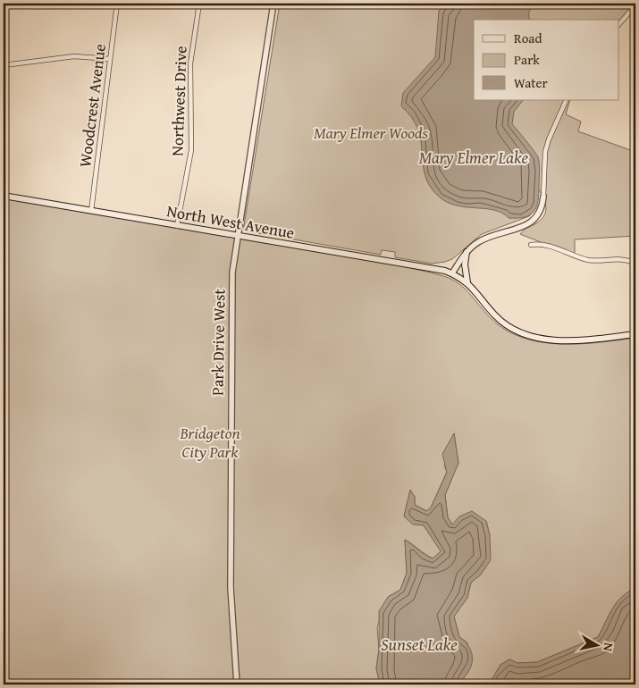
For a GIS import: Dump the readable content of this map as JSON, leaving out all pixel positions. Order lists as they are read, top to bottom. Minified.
{"streets":{"main road":["North West Avenue"],"street":["Northwest Drive","Woodcrest Avenue","Park Drive West"]},"crossings":[["Northwest Drive","North West Avenue"],["Woodcrest Avenue","North West Avenue"],["North West Avenue","Park Drive West"]],"water":["Mary Elmer Lake","Sunset Lake"],"parks":["Mary Elmer Woods","Bridgeton City Park"],"legend":["Road","Park","Water"],"north":"right"}
